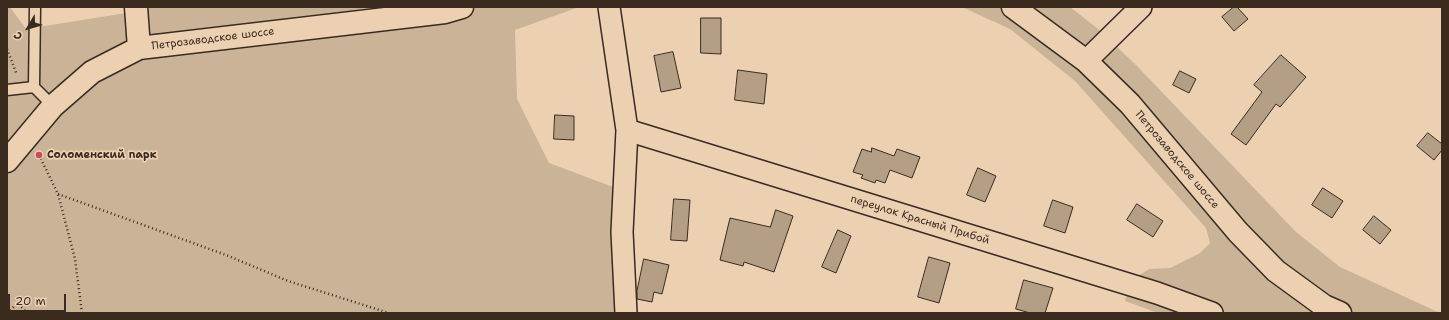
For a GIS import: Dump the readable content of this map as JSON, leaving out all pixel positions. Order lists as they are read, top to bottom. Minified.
{"streets":{"main road":["Петрозаводское шоссе"],"street":["переулок Красный Прибой"]},"places":["Соломенский парк"],"scale_bar":"20 m","north":"bottom left"}
